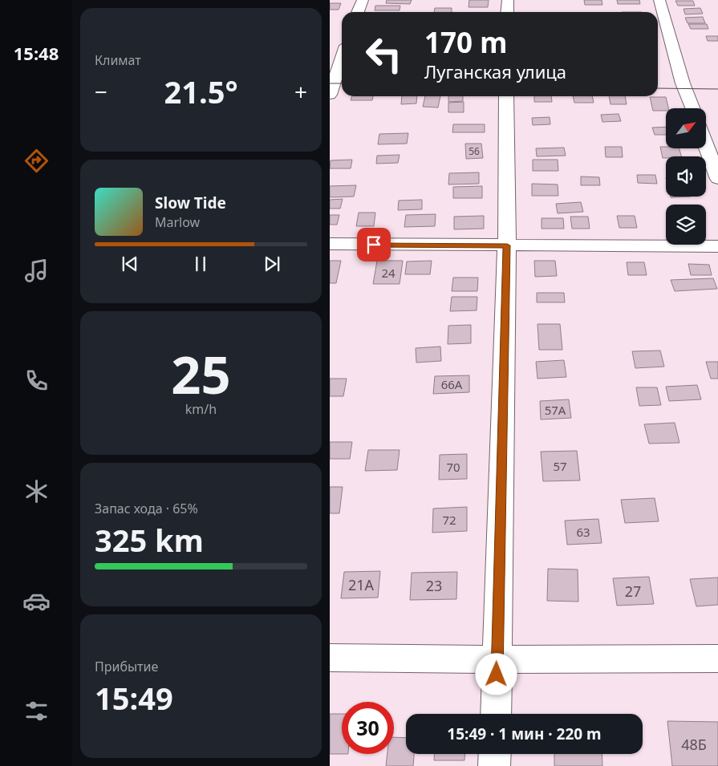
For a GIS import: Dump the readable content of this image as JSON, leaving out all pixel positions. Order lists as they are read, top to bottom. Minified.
{"house_numbers":["56","24","66А","57А","57","70","72","63","21А","23","27","48Б"],"north":"top right","page":{"tabs":"15:48","tile":["Климат",["25","km/h"],["Запас хода · 65%","325 km"],["Прибытие","15:49"]],"turn":["170 m","Луганская улица"],"heat":["−","21.5°","+"],"song":["Slow Tide","Marlow"],"limit":"30","trip":"15:49 · 1 мин · 220 m"}}
